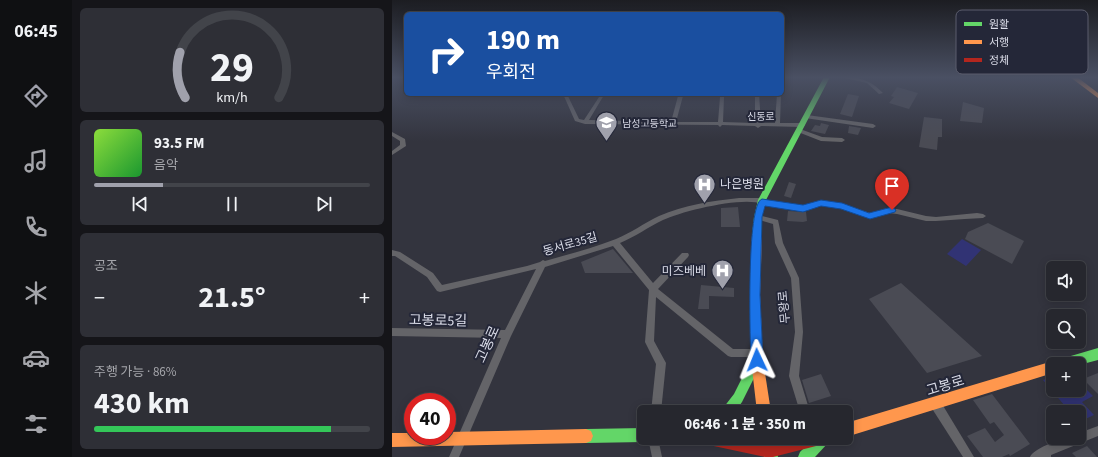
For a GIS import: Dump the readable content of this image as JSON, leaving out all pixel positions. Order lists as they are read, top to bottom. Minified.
{"streets":{"street":["신동로","동서로35길","무왕로","고봉로5길","고봉로"]},"crossings":[["동서로35길","고봉로"],["고봉로5길","고봉로"]],"places":{"school or university":["남성고등학교"],"hospital":["나은병원","미즈베베"]},"legend":["원활","서행","정체"],"page":{"tabs":"06:45","turn":["190 m","우회전"],"song":["93.5 FM","음악"],"tile":["공조",["주행 가능 · 86%","430 km"]],"map_buttons":["+","−"],"heat":["−","21.5°","+"],"limit":"40","trip":"06:46 · 1 분 · 350 m","gauge":["29","km/h"]}}
